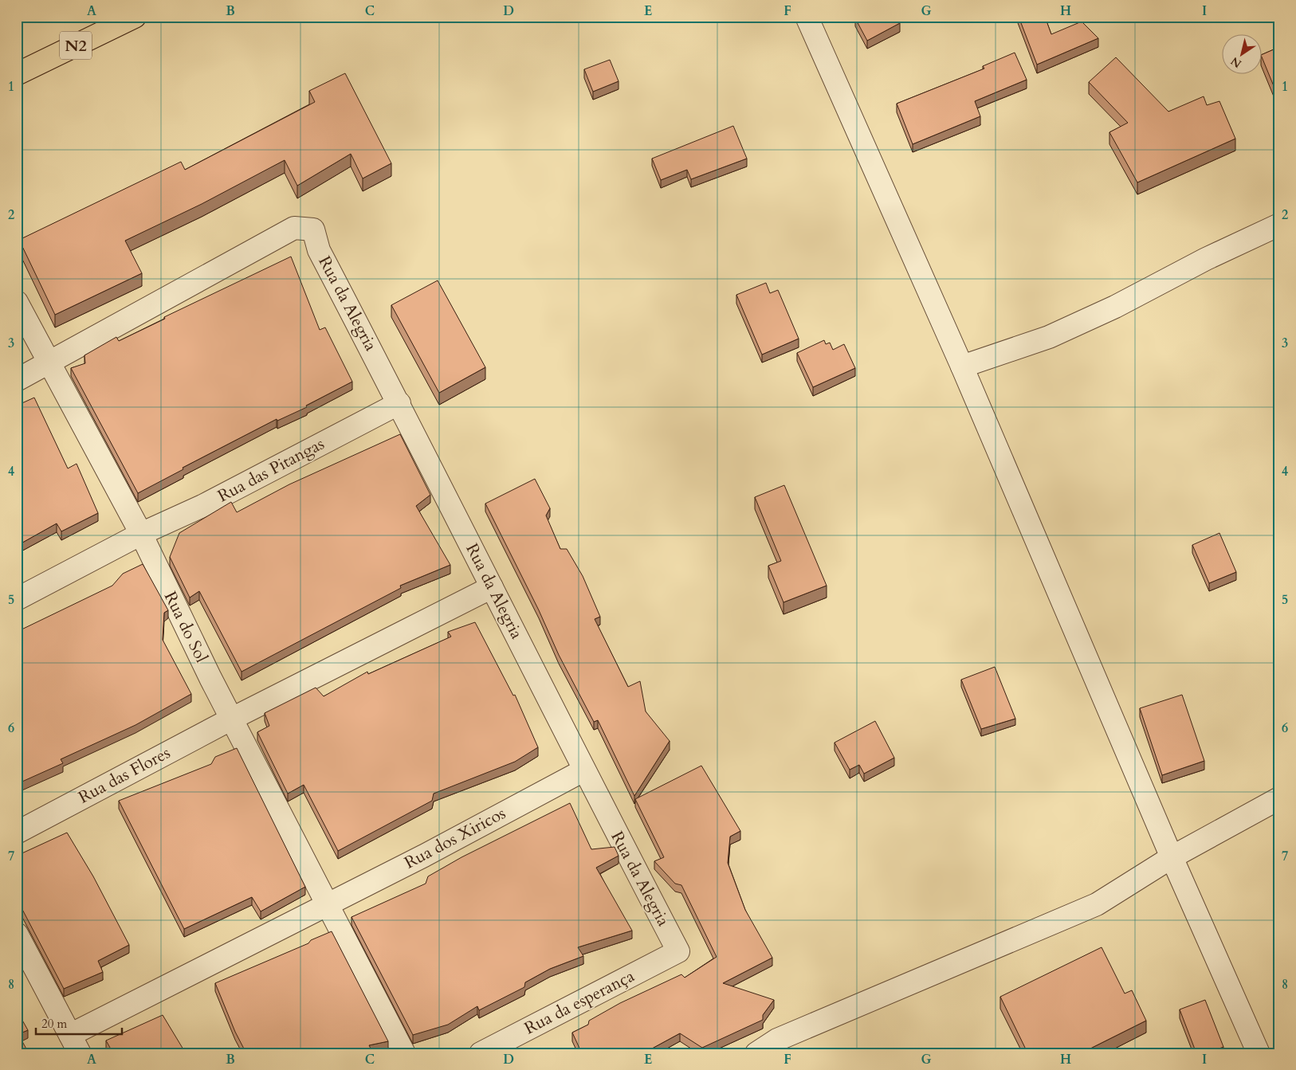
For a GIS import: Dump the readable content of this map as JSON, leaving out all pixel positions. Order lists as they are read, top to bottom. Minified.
{"streets":{"main road":["N2"],"street":["Rua da Alegria","Rua das Pitangas","Rua do Sol","Rua das Flores","Rua dos Xiricos","Rua da esperança"]},"crossings":[["Rua da Alegria","Rua das Pitangas"],["Rua da Alegria","Rua do Sol"],["Rua da Alegria","Rua das Flores"],["Rua da Alegria","Rua dos Xiricos"],["Rua da Alegria","Rua da esperança"],["Rua das Pitangas","Rua do Sol"],["Rua do Sol","Rua das Flores"],["Rua do Sol","Rua dos Xiricos"]],"scale_bar":"20 m","north":"bottom left","grid":{"columns":["A","B","C","D","E","F","G","H","I"],"rows":["1","2","3","4","5","6","7","8"]}}
